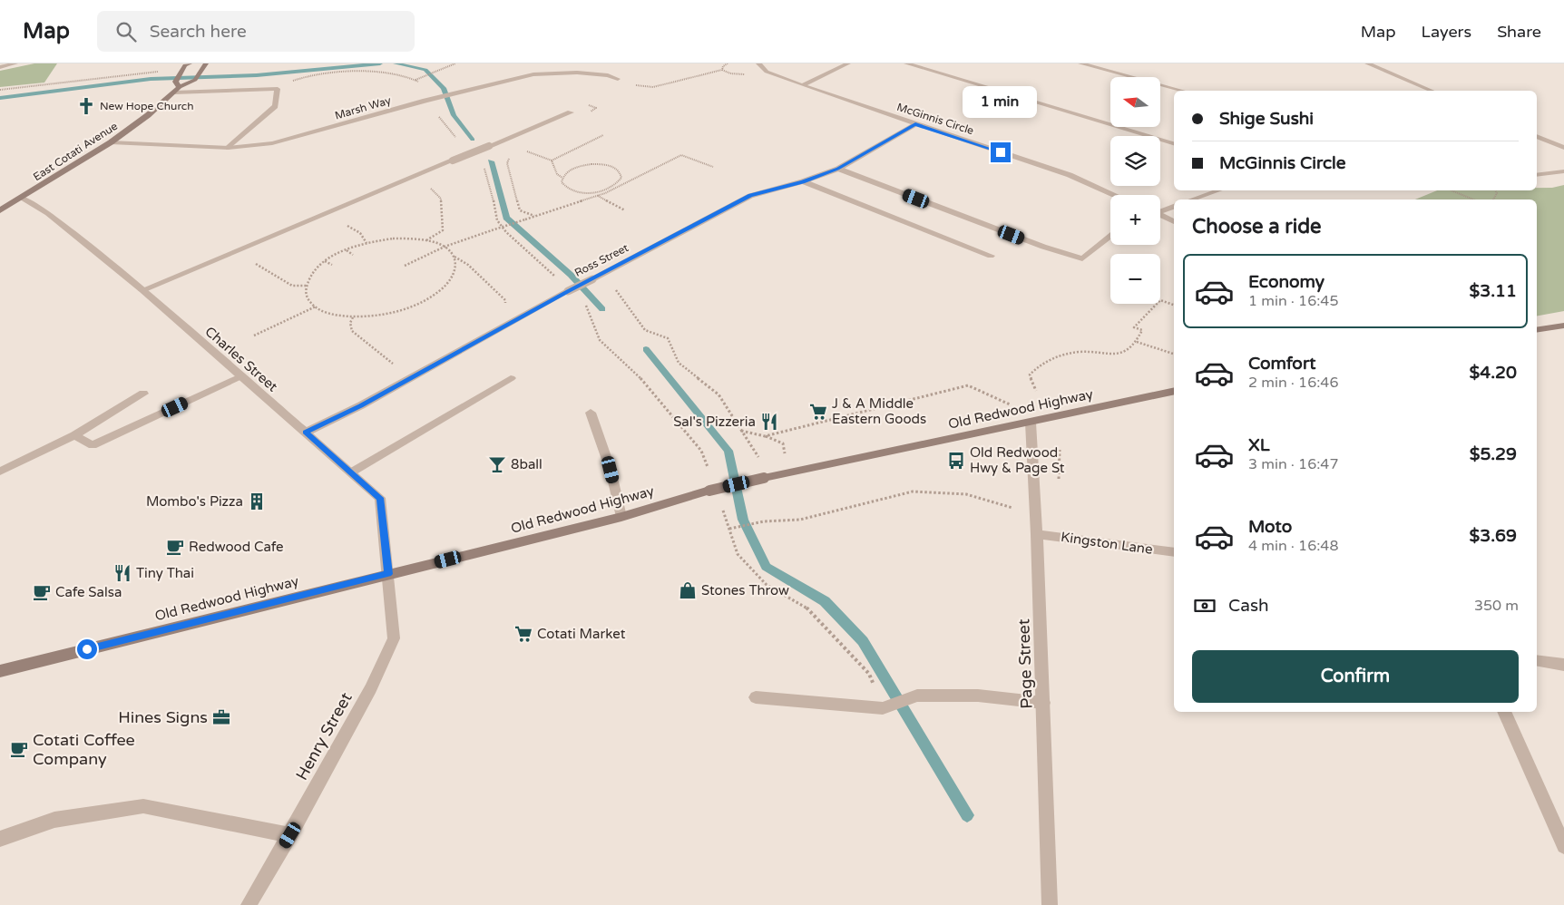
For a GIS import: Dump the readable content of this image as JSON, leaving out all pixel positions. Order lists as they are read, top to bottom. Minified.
{"streets":{"main road":["East Cotati Avenue","Old Redwood Highway"],"street":["Marsh Way","McGinnis Circle","Ross Street","Charles Street","Kingston Lane","Page Street","Henry Street"]},"crossings":[["Marsh Way","East Cotati Avenue"],["McGinnis Circle","Ross Street"],["East Cotati Avenue","Charles Street"],["Ross Street","Charles Street"],["Charles Street","Old Redwood Highway"],["Charles Street","Henry Street"],["Old Redwood Highway","Page Street"],["Old Redwood Highway","Henry Street"],["Kingston Lane","Page Street"]],"places":{"church":["New Hope Church"],"supermarket":["J & A Middle Eastern Goods","Cotati Market"],"restaurant":["Sal's Pizzeria","Tiny Thai"],"bus stop":["Old Redwood Hwy & Page St"],"bar":["8ball"],"building":["Mombo's Pizza"],"cafe":["Redwood Cafe","Cafe Salsa","Cotati Coffee Company"],"shop":["Stones Throw"],"office":["Hines Signs"]},"north":"left","page":{"header":"Map","search":"Search here","nav":["Map","Layers","Share"],"map_buttons":["+","−"],"bubble":"1 min","banner":["Shige Sushi","McGinnis Circle"],"heading":"Choose a ride","list":[{"name":"Economy","note":"1 min · 16:45","value":"$3.11"},{"name":"Comfort","note":"2 min · 16:46","value":"$4.20"},{"name":"XL","note":"3 min · 16:47","value":"$5.29"},{"name":"Moto","note":"4 min · 16:48","value":"$3.69"}],"pay":["Cash","350 m"],"buttons":"Confirm"}}
